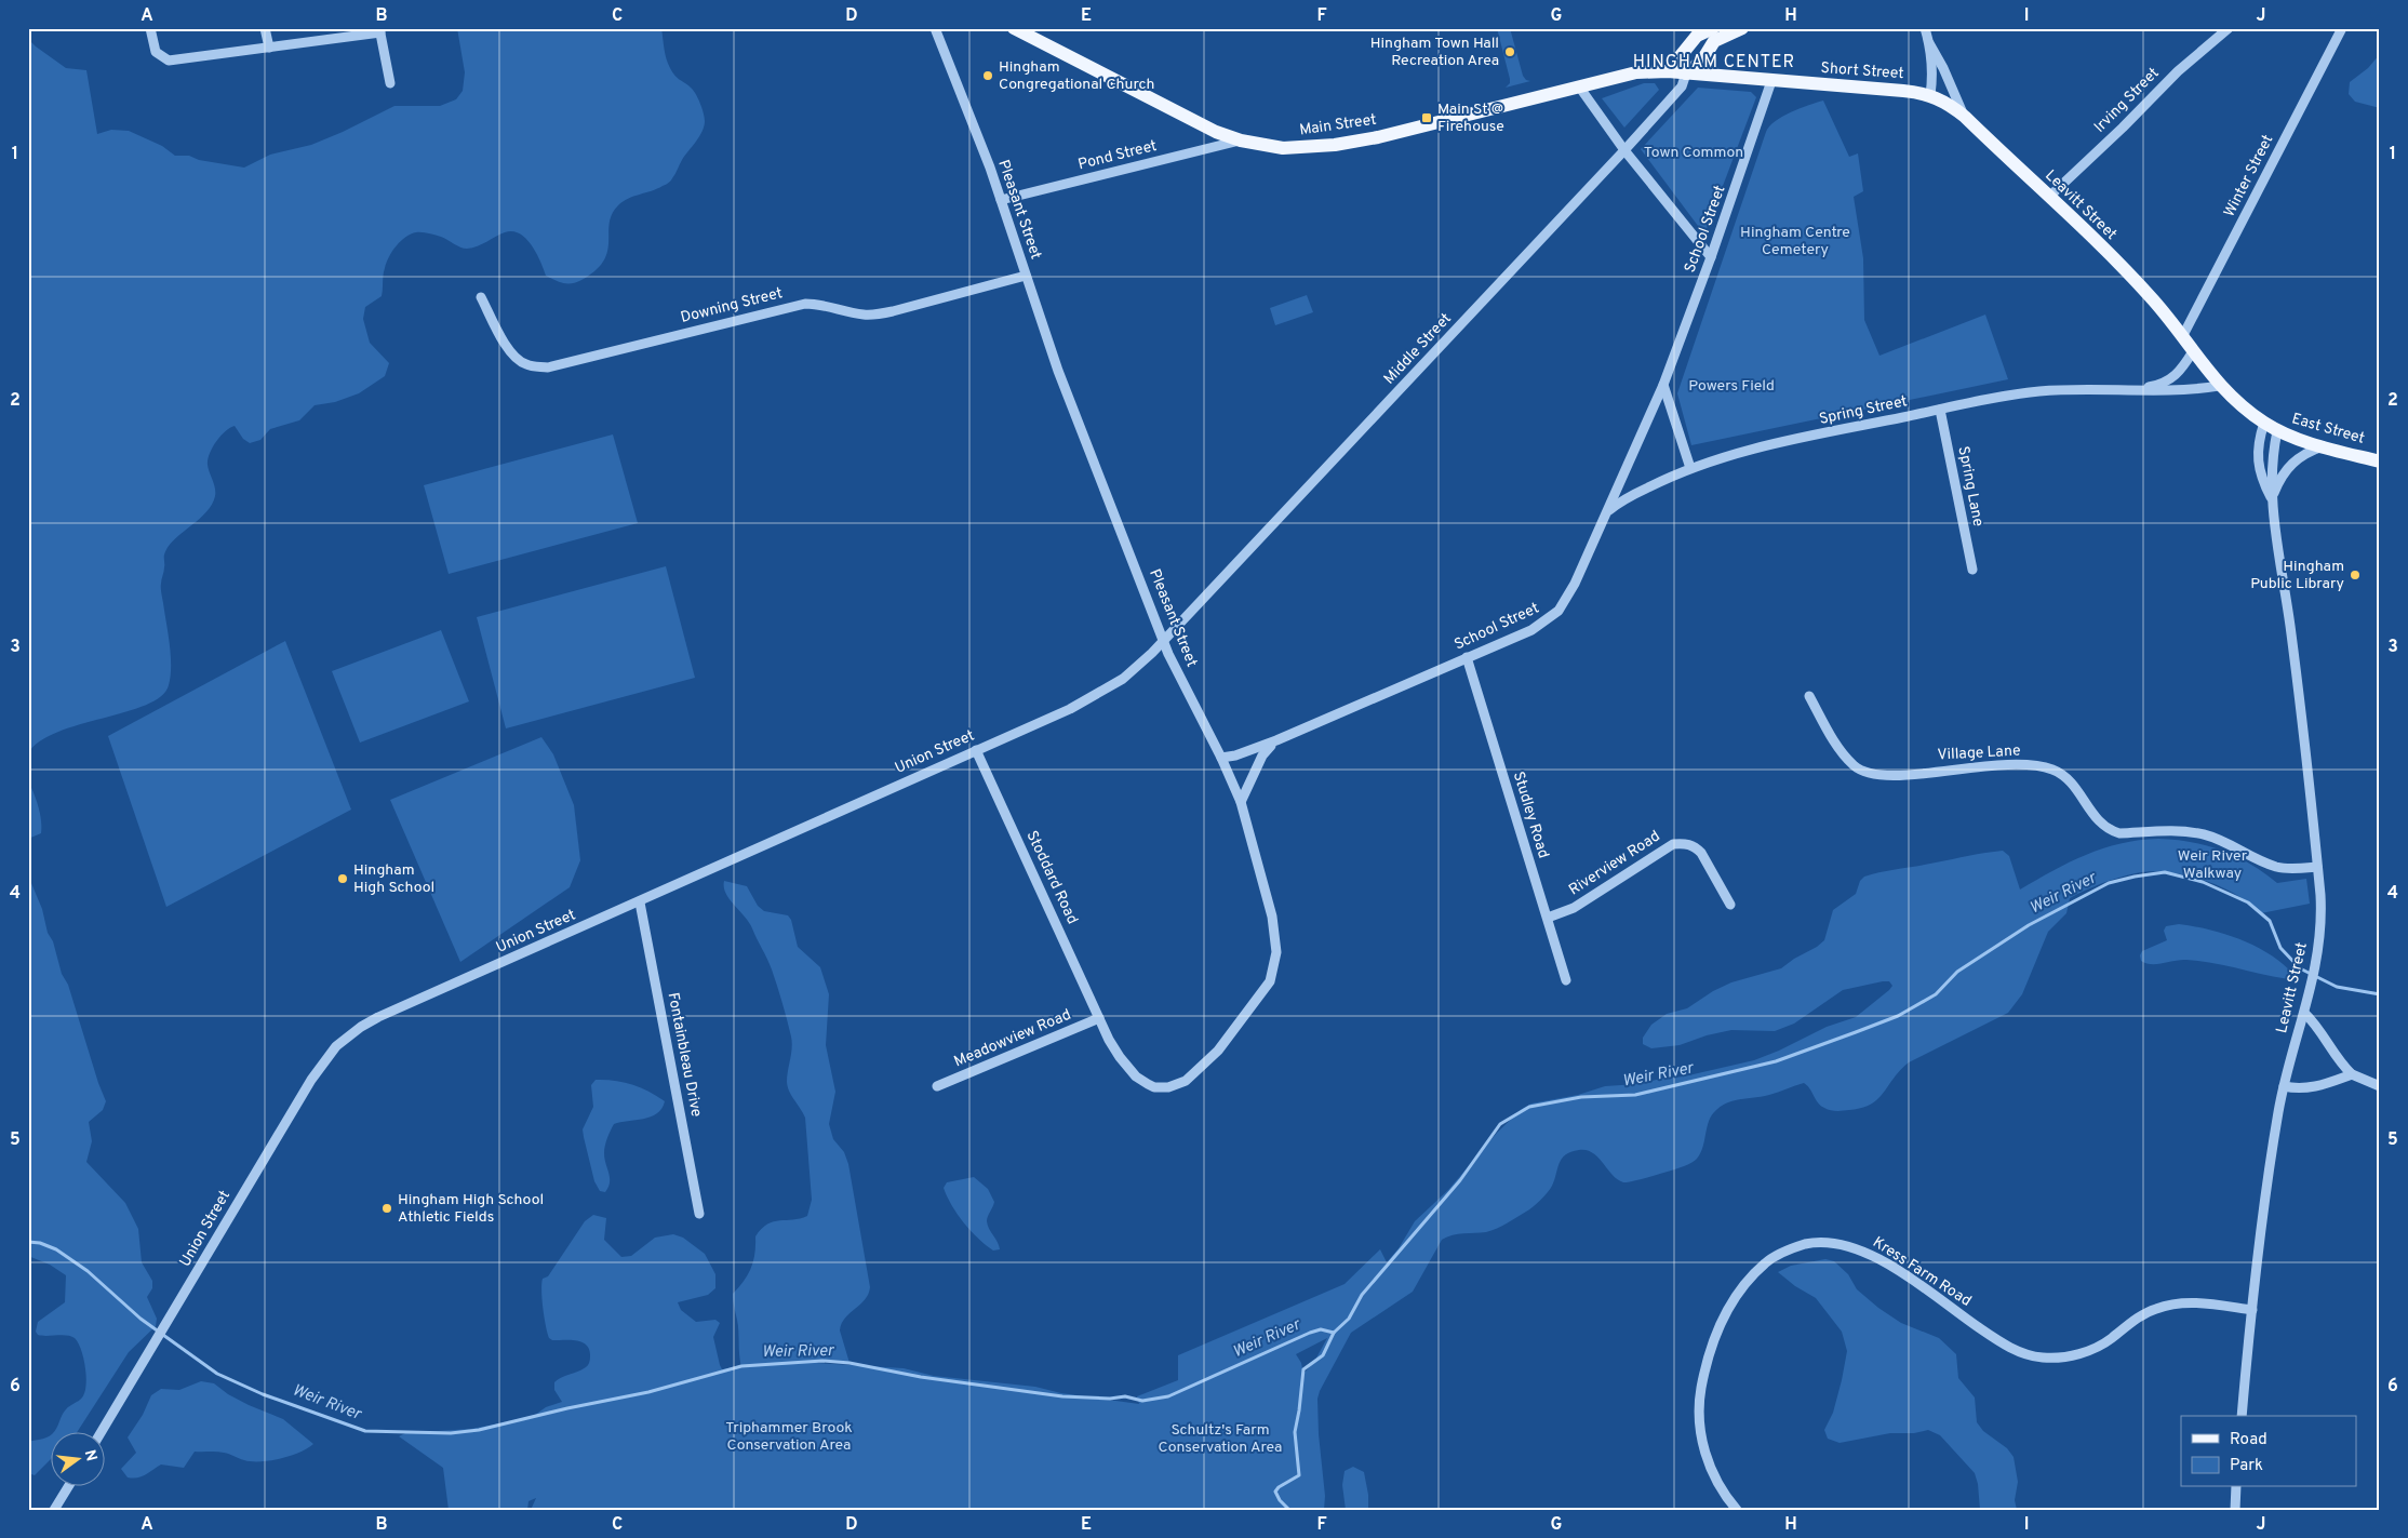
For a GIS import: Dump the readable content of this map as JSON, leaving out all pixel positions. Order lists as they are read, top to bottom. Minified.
{"streets":{"main road":["Short Street","Main Street","Leavitt Street","East Street"],"street":["Irving Street","Pond Street","Winter Street","Pleasant Street","School Street","Downing Street","Middle Street","Spring Street","Spring Lane","Union Street","Village Lane","Studley Road","Riverview Road","Stoddard Road","Meadowview Road","Fontainbleau Drive","Kress Farm Road"]},"crossings":[["Short Street","Main Street"],["Short Street","Leavitt Street"],["Short Street","School Street"],["Short Street","Middle Street"],["Irving Street","Leavitt Street"],["Main Street","Pond Street"],["Main Street","Middle Street"],["Pond Street","Pleasant Street"],["Winter Street","Leavitt Street"],["Leavitt Street","Spring Street"],["Leavitt Street","East Street"],["Leavitt Street","Village Lane"],["Leavitt Street","Kress Farm Road"],["Pleasant Street","School Street"],["Pleasant Street","Downing Street"],["Pleasant Street","Middle Street"],["Pleasant Street","Union Street"],["Pleasant Street","Stoddard Road"],["Pleasant Street","Meadowview Road"],["School Street","Spring Street"],["School Street","Studley Road"],["Middle Street","Union Street"],["Spring Street","East Street"],["Spring Street","Spring Lane"],["Union Street","Stoddard Road"],["Union Street","Fontainbleau Drive"],["Studley Road","Riverview Road"],["Stoddard Road","Meadowview Road"]],"districts":["HINGHAM CENTER"],"water":["Weir River"],"parks":["Town Common","Hingham Centre Cemetery","Powers Field","Weir River Walkway","Triphammer Brook Conservation Area","Schultz's Farm Conservation Area"],"places":{"other":["Hingham Town Hall Recreation Area","Hingham Congregational Church","Hingham Public Library","Hingham High School","Hingham High School Athletic Fields"],"transit":["Main St @ Firehouse"]},"legend":["Road","Park"],"north":"right","grid":{"columns":["A","B","C","D","E","F","G","H","I","J"],"rows":["1","2","3","4","5","6"]}}
